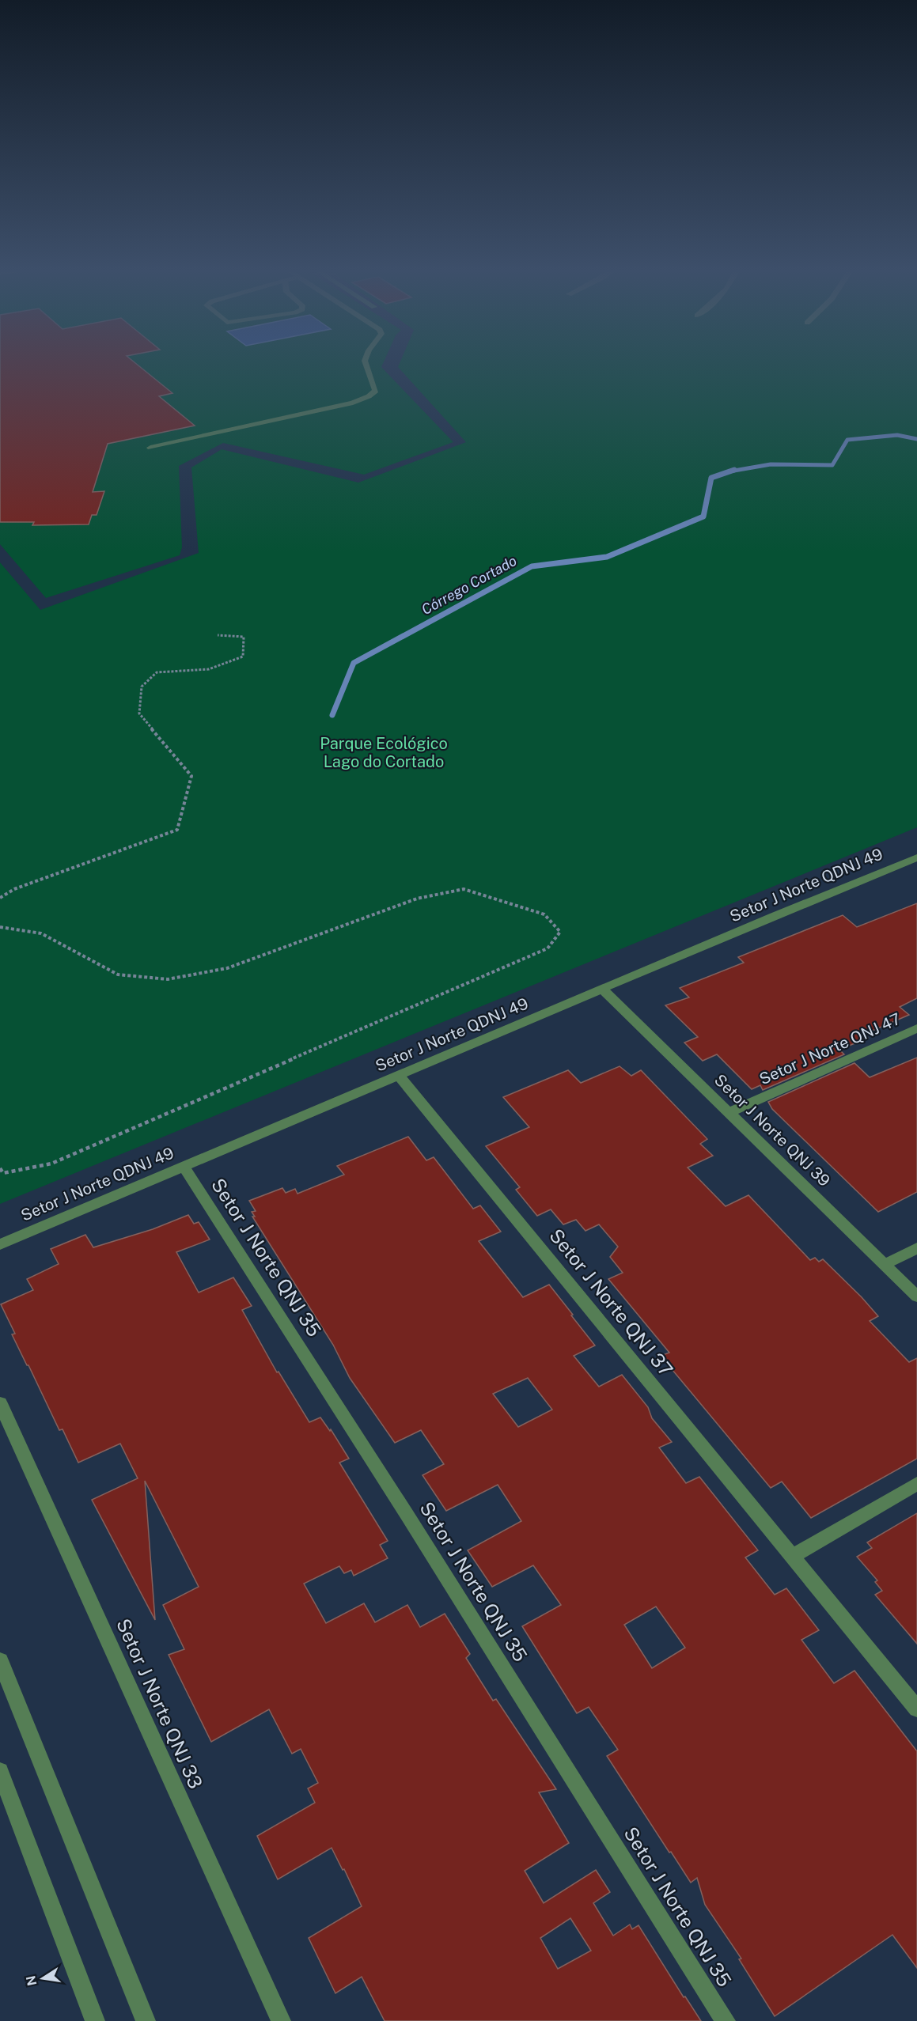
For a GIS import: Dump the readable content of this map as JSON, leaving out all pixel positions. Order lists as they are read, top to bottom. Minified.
{"streets":{"street":["Setor J Norte QDNJ 49","Setor J Norte QNJ 47","Setor J Norte QNJ 39","Setor J Norte QNJ 35","Setor J Norte QNJ 37","Setor J Norte QNJ 33"]},"crossings":[["Setor J Norte QDNJ 49","Setor J Norte QNJ 39"],["Setor J Norte QDNJ 49","Setor J Norte QNJ 35"],["Setor J Norte QDNJ 49","Setor J Norte QNJ 37"],["Setor J Norte QNJ 47","Setor J Norte QNJ 39"]],"water":["Córrego Cortado"],"parks":["Parque Ecológico Lago do Cortado"],"north":"left"}
